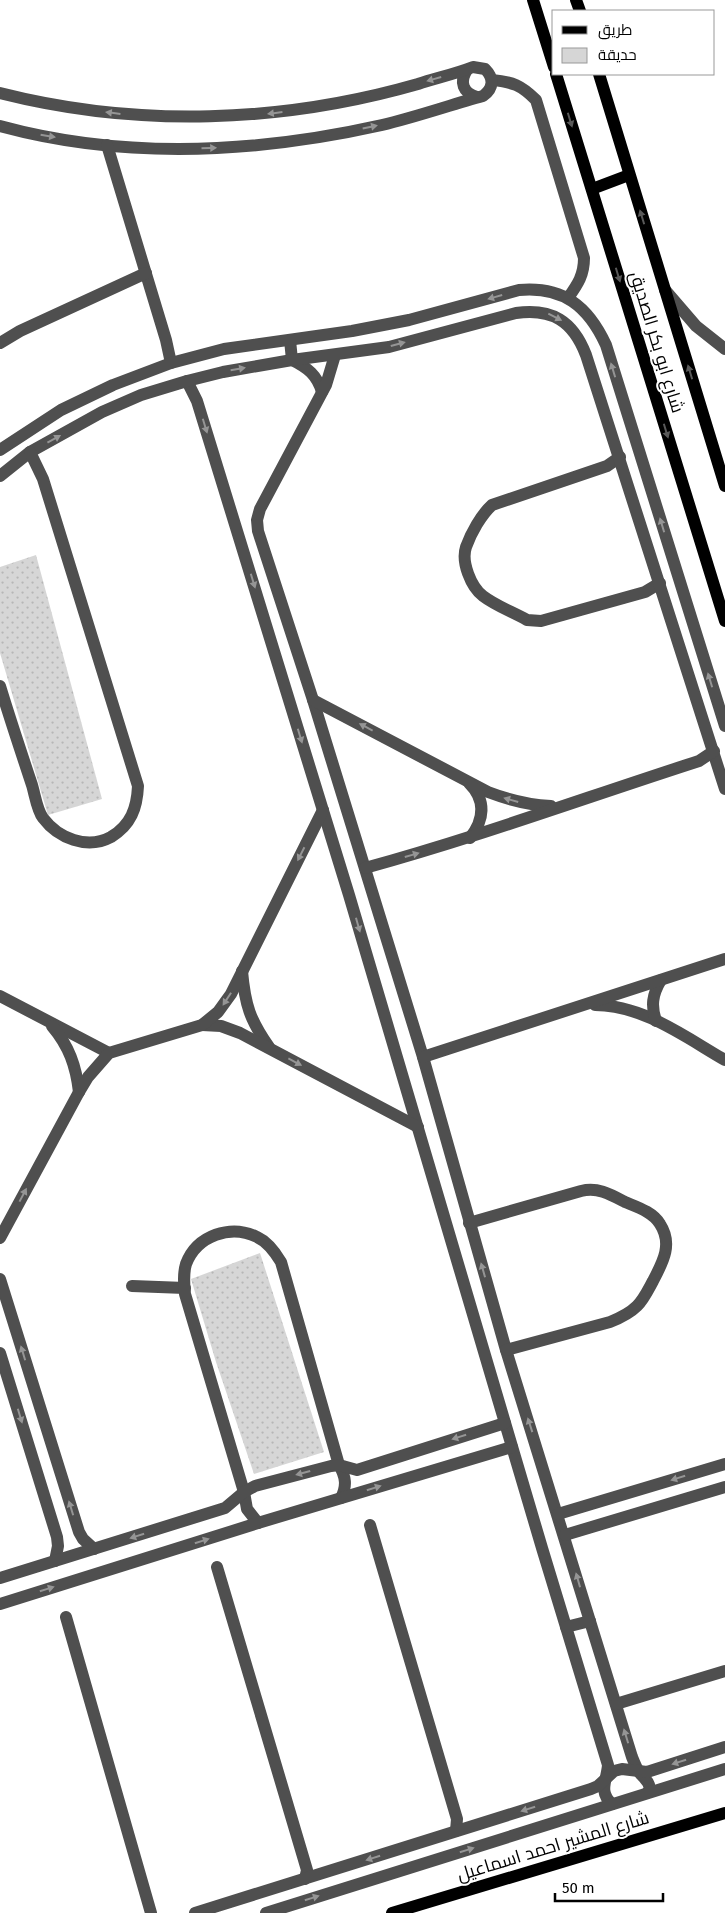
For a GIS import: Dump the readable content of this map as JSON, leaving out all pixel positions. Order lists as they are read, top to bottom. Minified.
{"streets":{"main road":["شارع ابو بكر الصديق","شارع المشير احمد اسماعيل"]},"legend":["طريق","حديقة"],"scale_bar":"50 m"}
